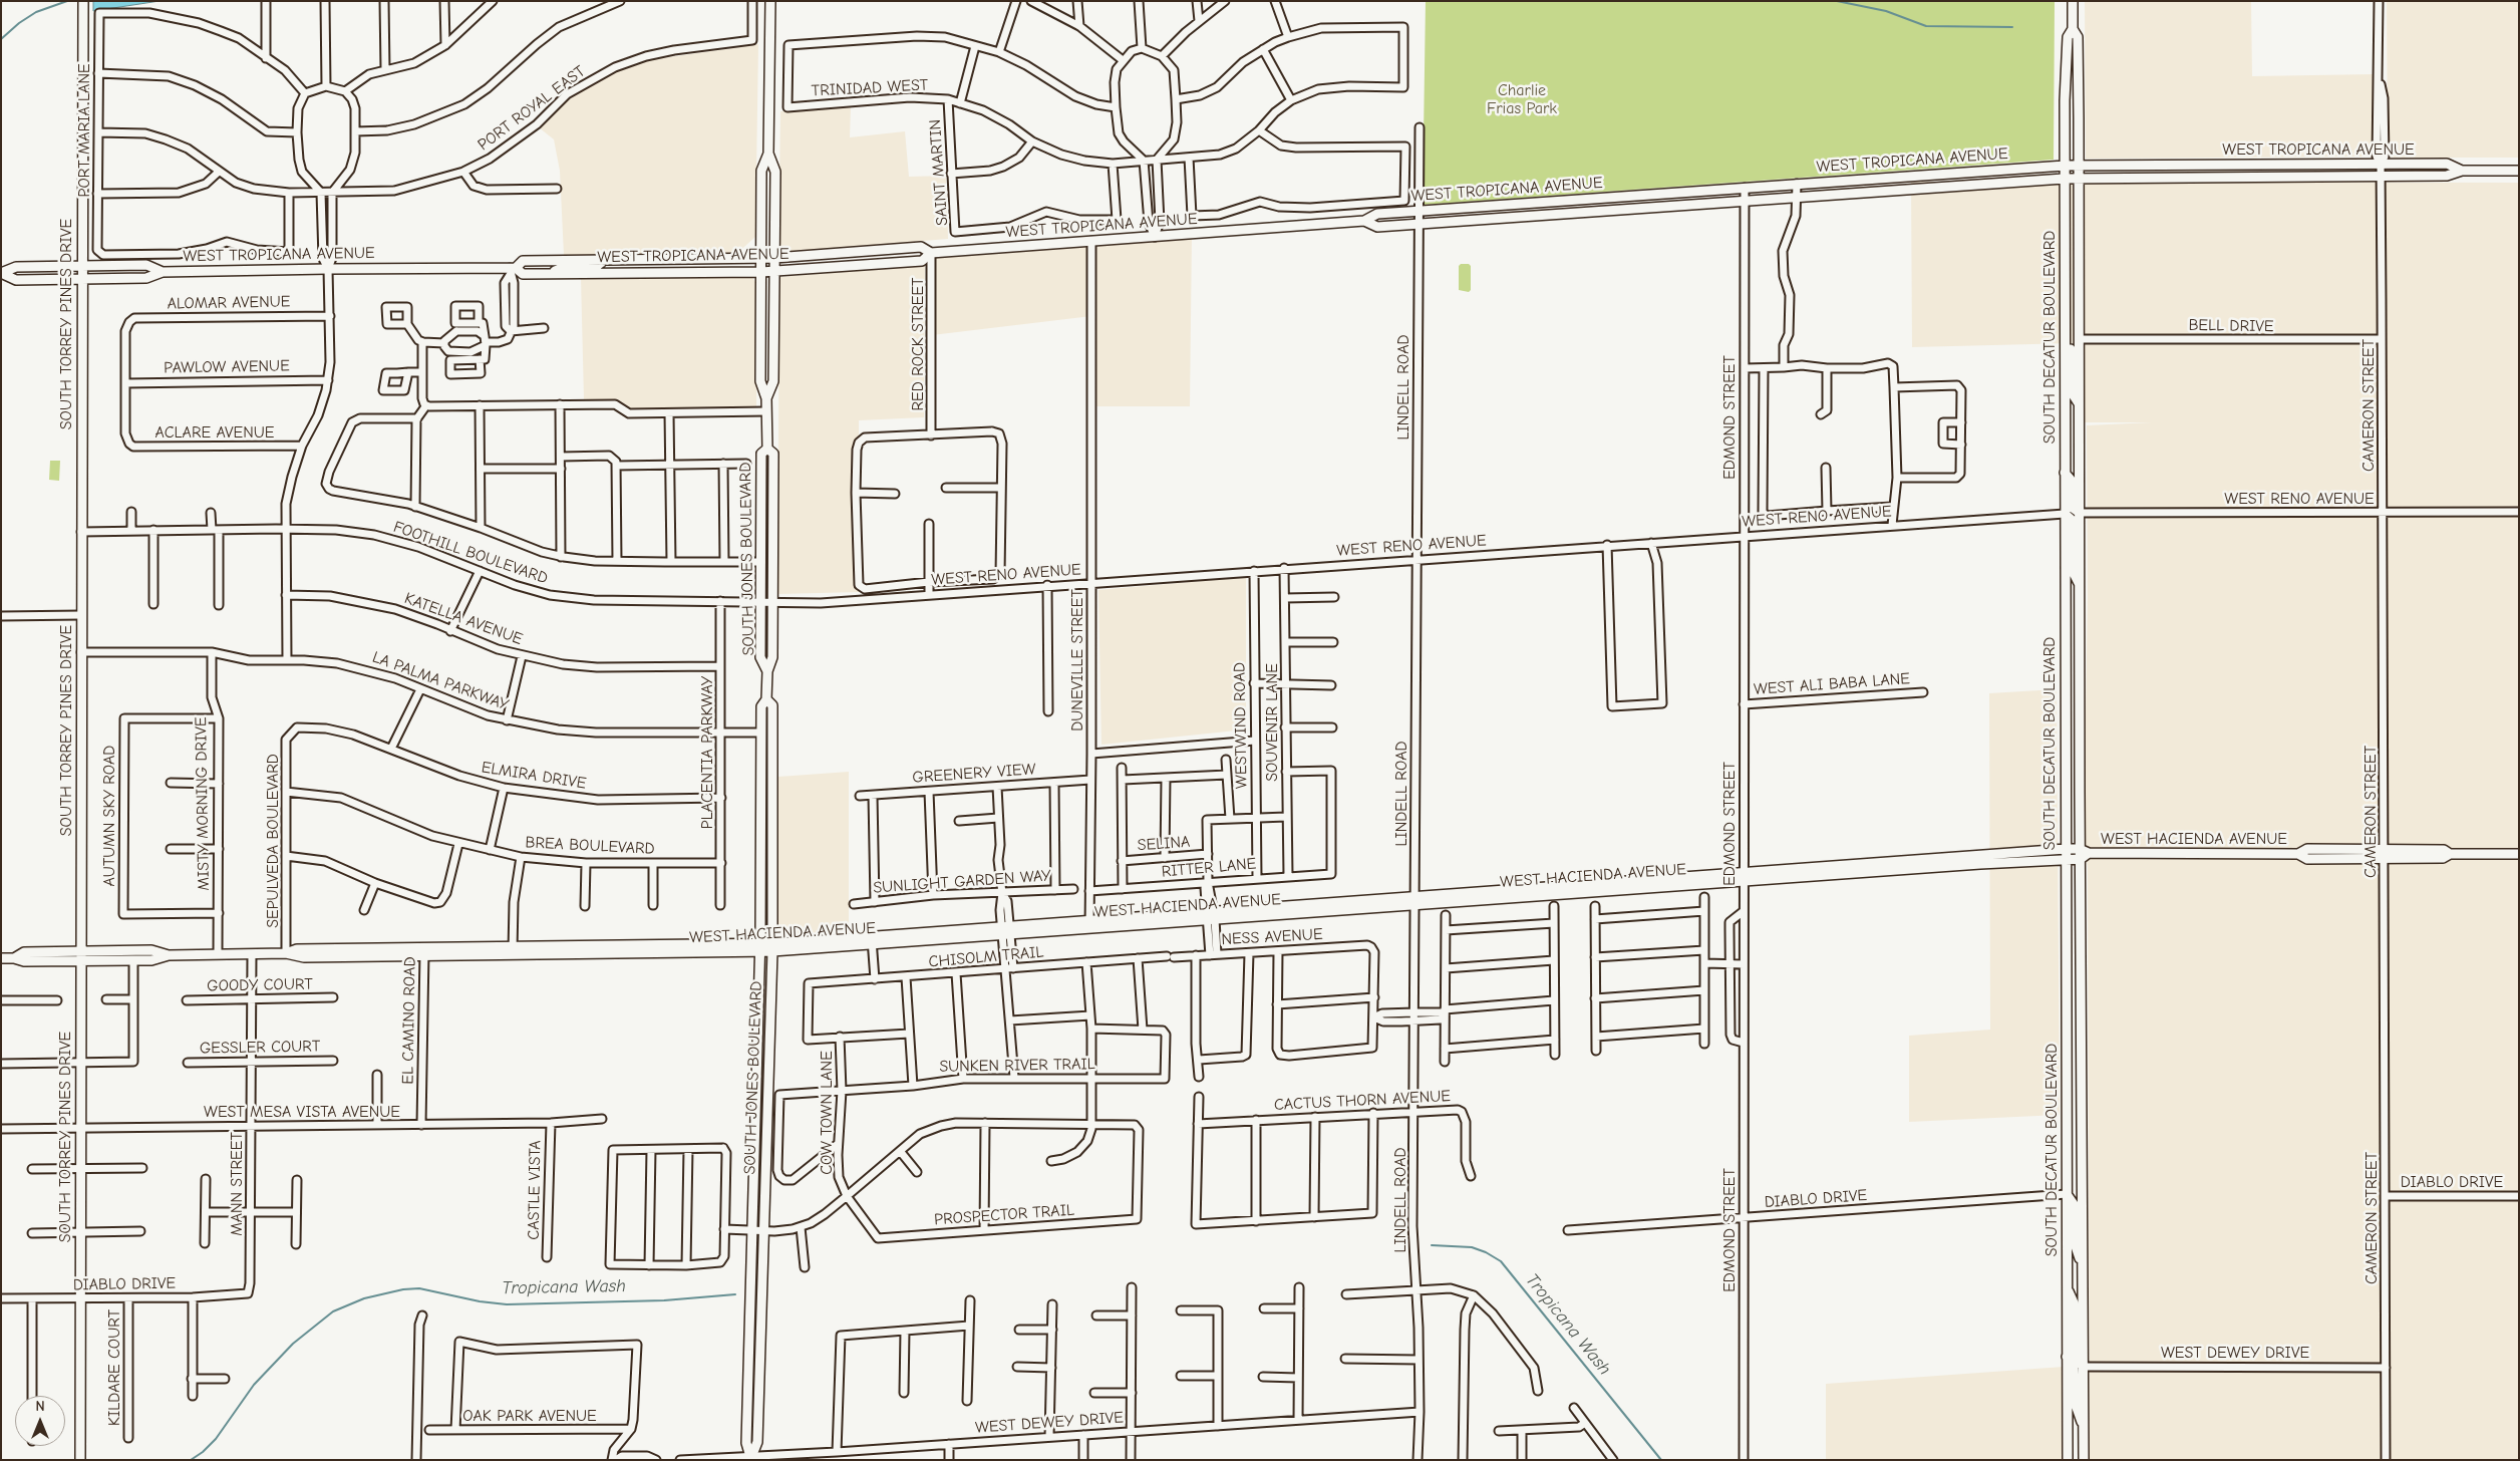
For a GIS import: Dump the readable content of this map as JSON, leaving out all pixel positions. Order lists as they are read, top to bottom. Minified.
{"streets":{"main road":["WEST TROPICANA AVENUE","SOUTH TORREY PINES DRIVE","SOUTH DECATUR BOULEVARD","SOUTH JONES BOULEVARD","WEST HACIENDA AVENUE"],"street":["TRINIDAD WEST","PORT ROYAL EAST","PORT MARIA LANE","SAINT MARTIN","ALOMAR AVENUE","BELL DRIVE","RED ROCK STREET","PAWLOW AVENUE","LINDELL ROAD","CAMERON STREET","EDMOND STREET","ACLARE AVENUE","WEST RENO AVENUE","FOOTHILL BOULEVARD","KATELLA AVENUE","DUNEVILLE STREET","LA PALMA PARKWAY","WEST ALI BABA LANE","SOUVENIR LANE","WESTWIND ROAD","PLACENTIA PARKWAY","GREENERY VIEW","ELMIRA DRIVE","MISTY MORNING DRIVE","AUTUMN SKY ROAD","SEPULVEDA BOULEVARD","SELINA","BREA BOULEVARD","RITTER LANE","SUNLIGHT GARDEN WAY","NESS AVENUE","CHISOLM TRAIL","GOODY COURT","EL CAMINO ROAD","GESSLER COURT","SUNKEN RIVER TRAIL","CACTUS THORN AVENUE","WEST MESA VISTA AVENUE","COW TOWN LANE","DIABLO DRIVE","MANN STREET","CASTLE VISTA","PROSPECTOR TRAIL","WEST DEWEY DRIVE","KILDARE COURT","OAK PARK AVENUE"]},"crossings":[["TRINIDAD WEST","SAINT MARTIN"],["PORT ROYAL EAST","PORT MARIA LANE"],["WEST TROPICANA AVENUE","SOUTH TORREY PINES DRIVE"],["WEST TROPICANA AVENUE","SOUTH DECATUR BOULEVARD"],["WEST TROPICANA AVENUE","RED ROCK STREET"],["WEST TROPICANA AVENUE","LINDELL ROAD"],["WEST TROPICANA AVENUE","CAMERON STREET"],["WEST TROPICANA AVENUE","EDMOND STREET"],["WEST TROPICANA AVENUE","SOUTH JONES BOULEVARD"],["WEST TROPICANA AVENUE","DUNEVILLE STREET"],["ALOMAR AVENUE","PAWLOW AVENUE"],["ALOMAR AVENUE","ACLARE AVENUE"],["SOUTH TORREY PINES DRIVE","FOOTHILL BOULEVARD"],["SOUTH TORREY PINES DRIVE","LA PALMA PARKWAY"],["SOUTH TORREY PINES DRIVE","WEST HACIENDA AVENUE"],["SOUTH TORREY PINES DRIVE","WEST MESA VISTA AVENUE"],["SOUTH TORREY PINES DRIVE","DIABLO DRIVE"],["BELL DRIVE","SOUTH DECATUR BOULEVARD"],["BELL DRIVE","CAMERON STREET"],["SOUTH DECATUR BOULEVARD","WEST RENO AVENUE"],["SOUTH DECATUR BOULEVARD","WEST HACIENDA AVENUE"],["SOUTH DECATUR BOULEVARD","DIABLO DRIVE"],["SOUTH DECATUR BOULEVARD","WEST DEWEY DRIVE"],["PAWLOW AVENUE","ACLARE AVENUE"],["LINDELL ROAD","WEST RENO AVENUE"],["LINDELL ROAD","WEST HACIENDA AVENUE"],["LINDELL ROAD","CACTUS THORN AVENUE"],["LINDELL ROAD","WEST DEWEY DRIVE"],["CAMERON STREET","WEST RENO AVENUE"],["CAMERON STREET","WEST HACIENDA AVENUE"],["CAMERON STREET","DIABLO DRIVE"],["CAMERON STREET","WEST DEWEY DRIVE"],["EDMOND STREET","WEST RENO AVENUE"],["EDMOND STREET","WEST ALI BABA LANE"],["EDMOND STREET","WEST HACIENDA AVENUE"],["EDMOND STREET","DIABLO DRIVE"],["WEST RENO AVENUE","FOOTHILL BOULEVARD"],["WEST RENO AVENUE","SOUTH JONES BOULEVARD"],["WEST RENO AVENUE","DUNEVILLE STREET"],["WEST RENO AVENUE","SOUVENIR LANE"],["WEST RENO AVENUE","WESTWIND ROAD"],["FOOTHILL BOULEVARD","SOUTH JONES BOULEVARD"],["FOOTHILL BOULEVARD","PLACENTIA PARKWAY"],["SOUTH JONES BOULEVARD","LA PALMA PARKWAY"],["SOUTH JONES BOULEVARD","WEST HACIENDA AVENUE"],["SOUTH JONES BOULEVARD","WEST DEWEY DRIVE"],["KATELLA AVENUE","PLACENTIA PARKWAY"],["DUNEVILLE STREET","GREENERY VIEW"],["DUNEVILLE STREET","WEST HACIENDA AVENUE"],["DUNEVILLE STREET","RITTER LANE"],["LA PALMA PARKWAY","PLACENTIA PARKWAY"],["LA PALMA PARKWAY","MISTY MORNING DRIVE"],["SOUVENIR LANE","RITTER LANE"],["WESTWIND ROAD","RITTER LANE"],["PLACENTIA PARKWAY","ELMIRA DRIVE"],["PLACENTIA PARKWAY","BREA BOULEVARD"],["ELMIRA DRIVE","SEPULVEDA BOULEVARD"],["MISTY MORNING DRIVE","AUTUMN SKY ROAD"],["MISTY MORNING DRIVE","WEST HACIENDA AVENUE"],["WEST HACIENDA AVENUE","SEPULVEDA BOULEVARD"],["WEST HACIENDA AVENUE","EL CAMINO ROAD"],["WEST HACIENDA AVENUE","MANN STREET"],["SEPULVEDA BOULEVARD","BREA BOULEVARD"],["NESS AVENUE","CHISOLM TRAIL"],["CHISOLM TRAIL","COW TOWN LANE"],["GOODY COURT","MANN STREET"],["EL CAMINO ROAD","WEST MESA VISTA AVENUE"],["GESSLER COURT","MANN STREET"],["SUNKEN RIVER TRAIL","COW TOWN LANE"],["WEST MESA VISTA AVENUE","MANN STREET"],["WEST MESA VISTA AVENUE","CASTLE VISTA"],["COW TOWN LANE","PROSPECTOR TRAIL"],["DIABLO DRIVE","MANN STREET"],["DIABLO DRIVE","KILDARE COURT"]],"water":["Tropicana Wash"],"parks":["Charlie Frias Park"],"north":"top"}
